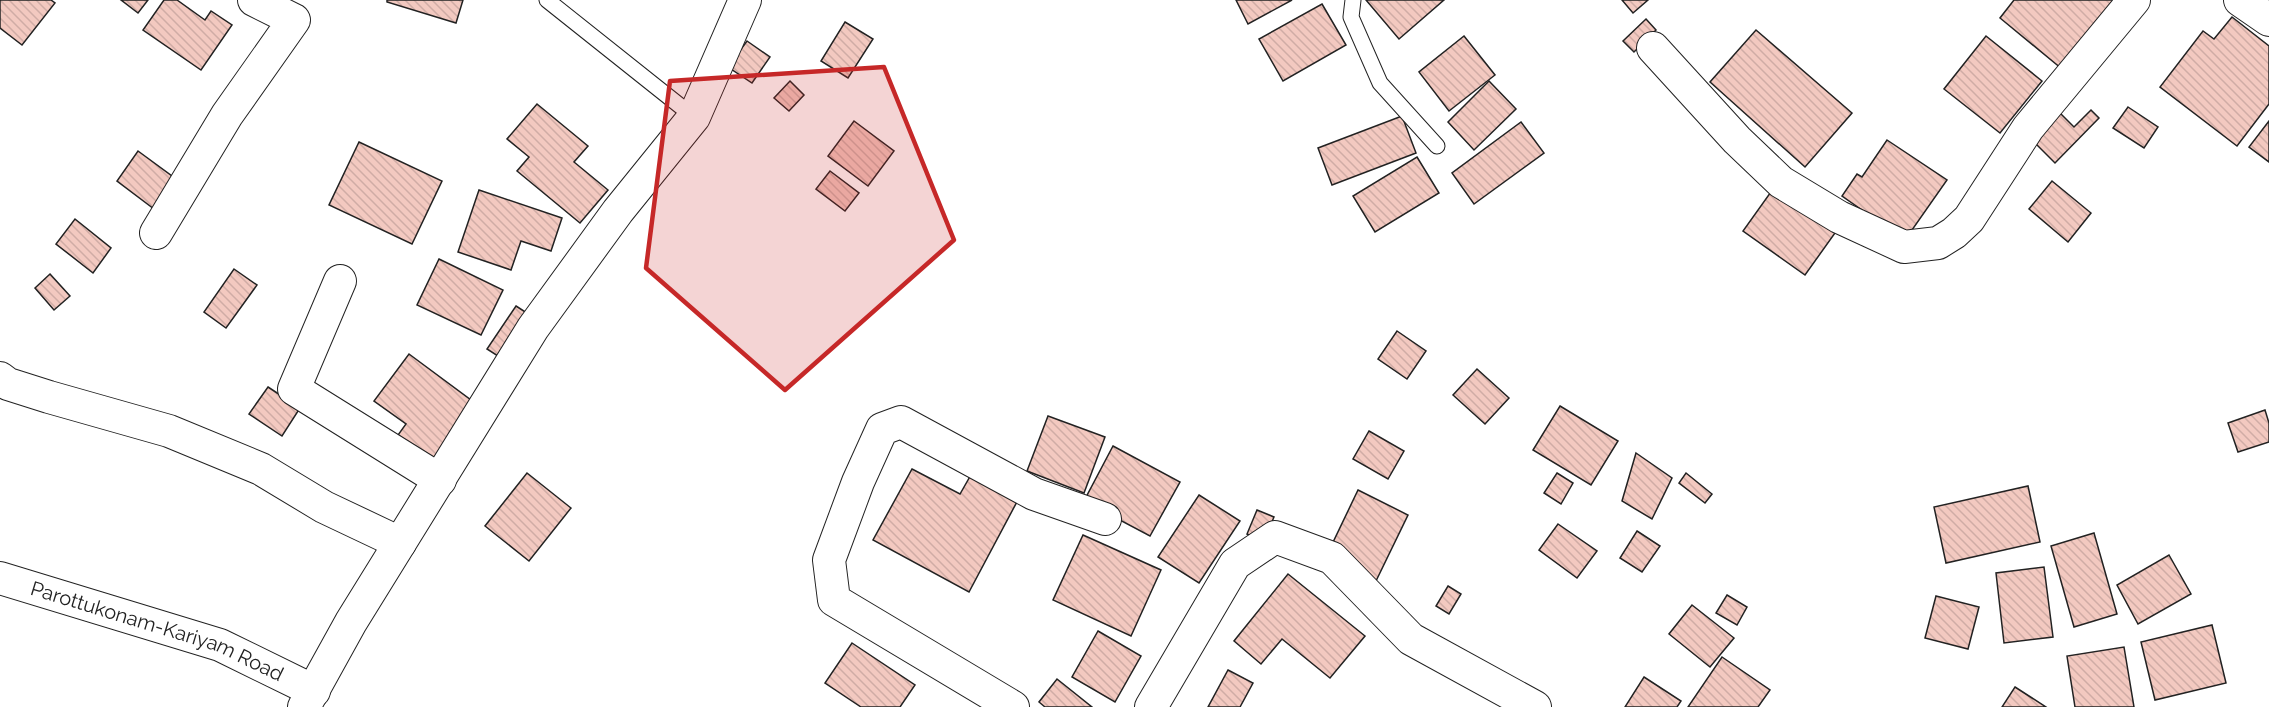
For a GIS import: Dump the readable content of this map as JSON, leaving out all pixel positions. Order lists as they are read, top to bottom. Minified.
{"streets":{"street":["Parottukonam-Kariyam Road"]}}
